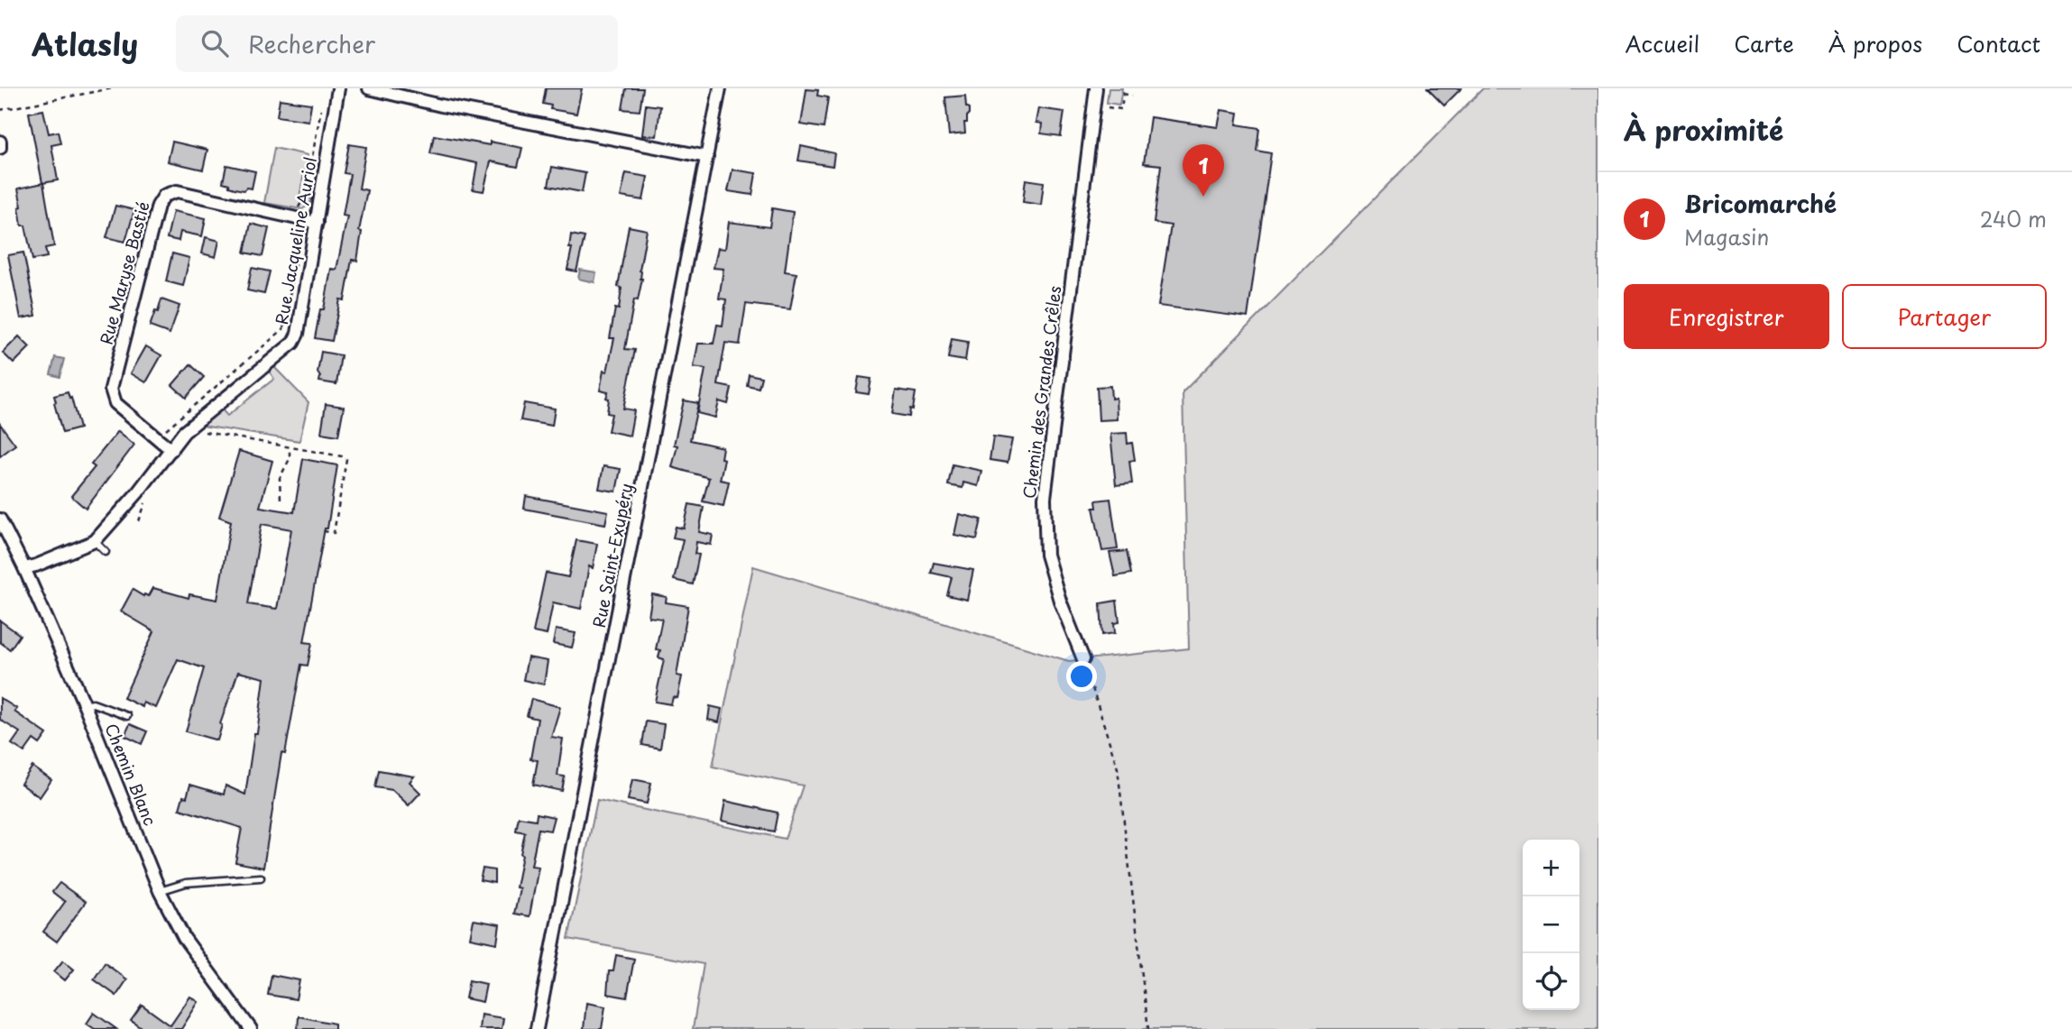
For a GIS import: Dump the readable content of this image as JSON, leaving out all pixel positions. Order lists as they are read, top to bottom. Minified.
{"streets":{"street":["Rue Jacqueline Auriol","Rue Maryse Bastié","Chemin des Grandes Crêles","Rue Saint-Exupéry","Chemin Blanc"]},"crossings":[["Rue Jacqueline Auriol","Rue Maryse Bastié"],["Rue Jacqueline Auriol","Chemin Blanc"]],"page":{"header":"Atlasly","search":"Rechercher","nav":["Accueil","Carte","À propos","Contact"],"heading":"À proximité","pins":"1","list":[{"mark":"1","name":"Bricomarché","note":"Magasin","value":"240 m"}],"buttons":["Enregistrer","Partager"],"map_buttons":["+","−"]}}
